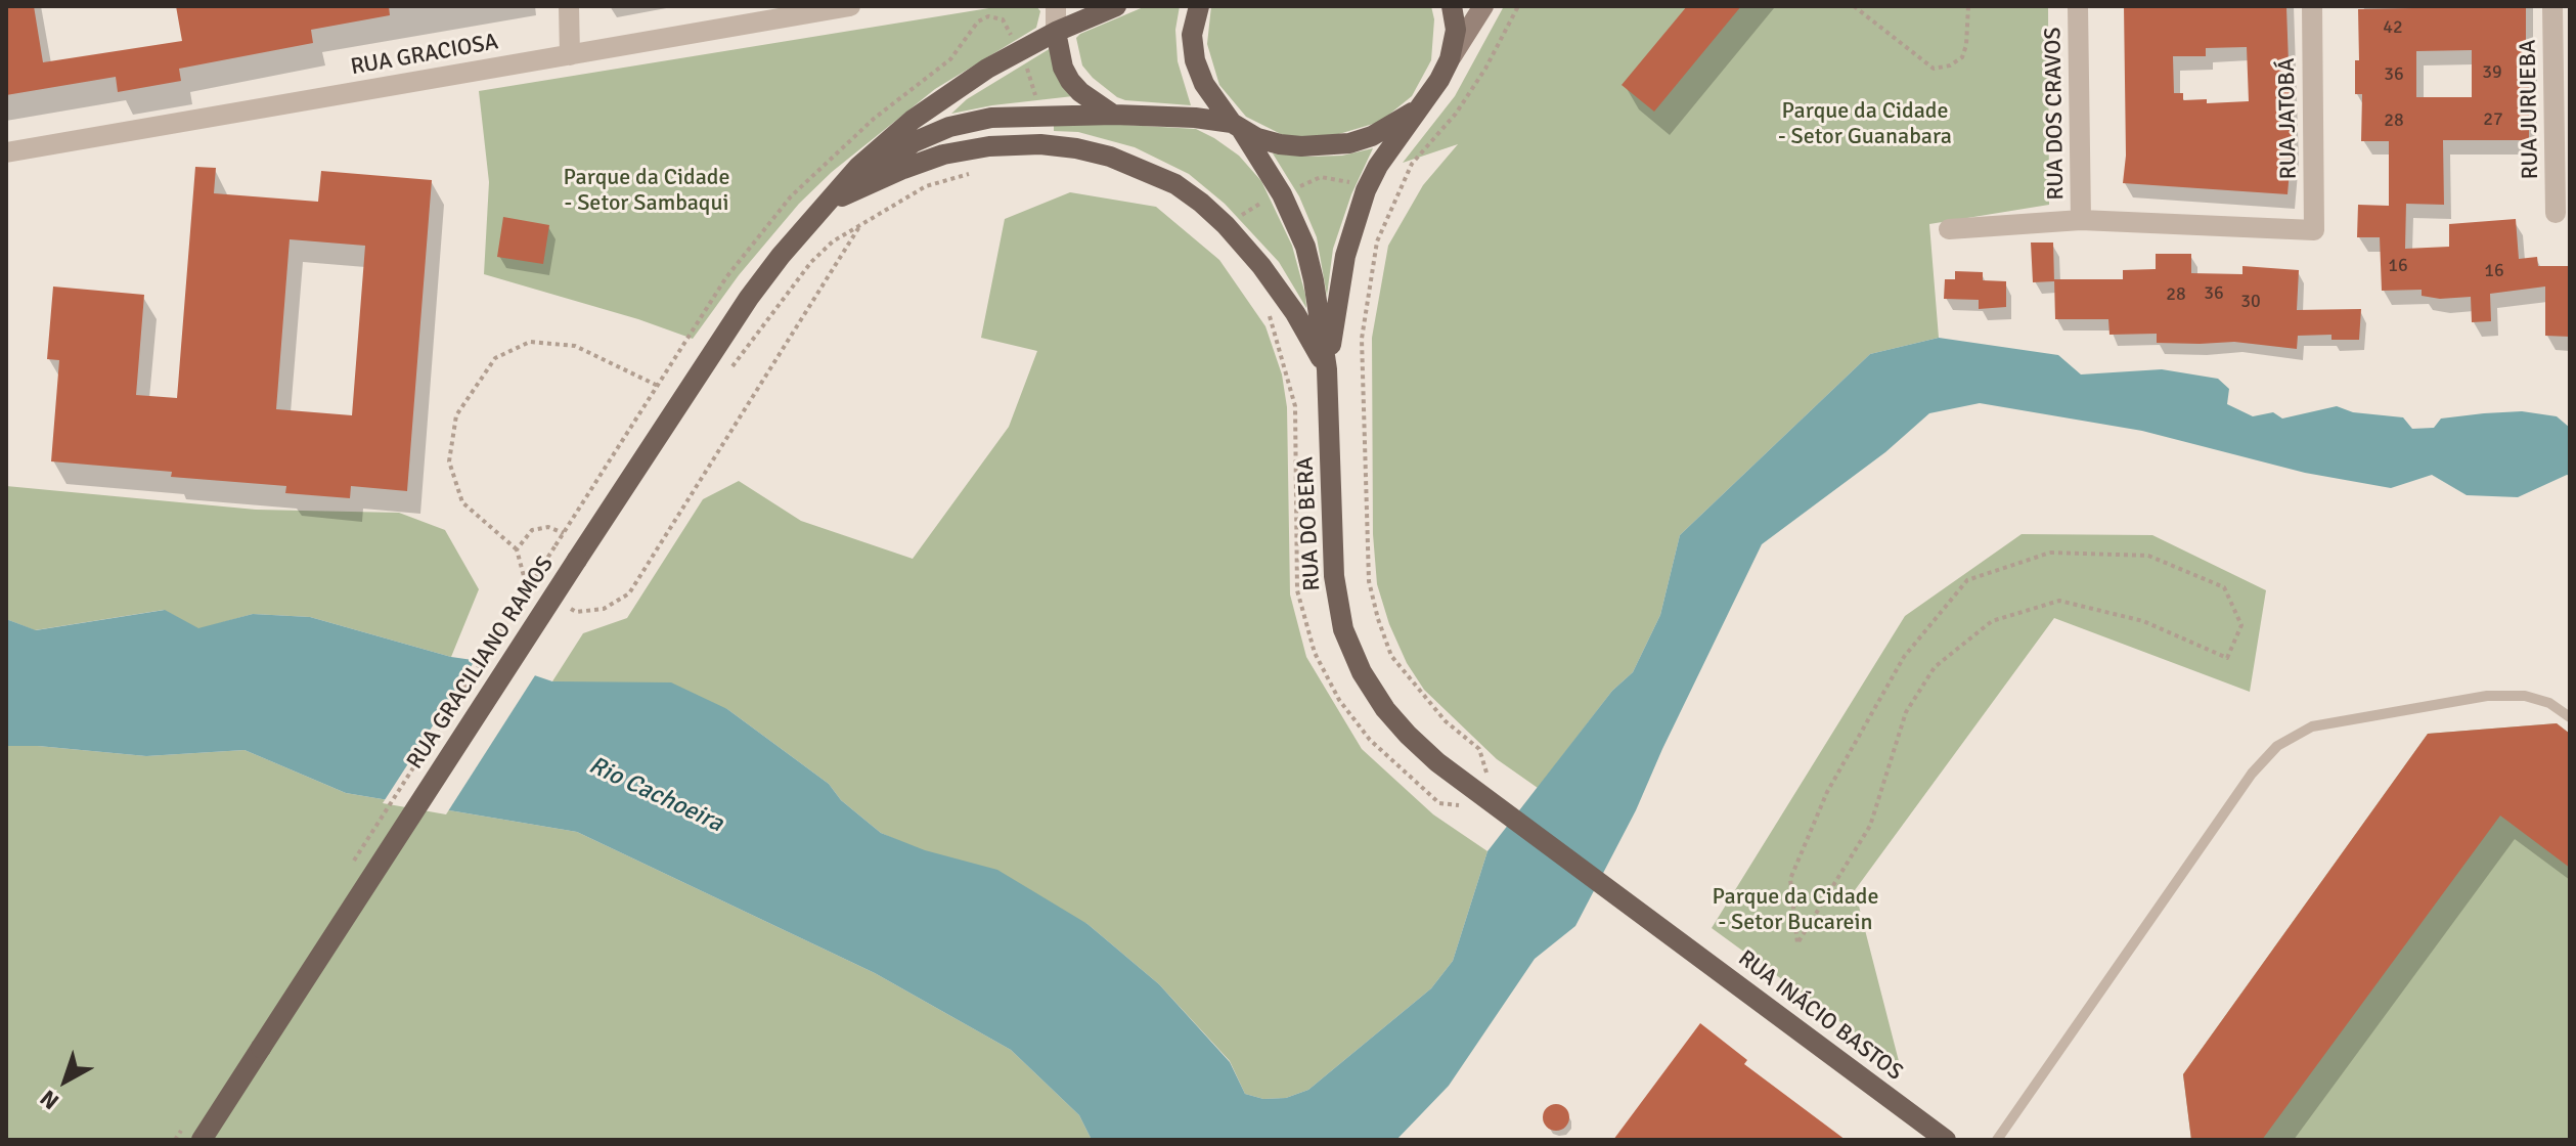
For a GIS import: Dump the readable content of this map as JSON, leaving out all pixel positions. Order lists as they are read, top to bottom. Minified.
{"streets":{"main road":["RUA DO BERA","RUA GRACILIANO RAMOS","RUA INÁCIO BASTOS"],"street":["RUA GRACIOSA","RUA JURUEBA","RUA DOS CRAVOS","RUA JATOBÁ"]},"crossings":[["RUA DOS CRAVOS","RUA JATOBÁ"],["RUA DO BERA","RUA GRACILIANO RAMOS"],["RUA DO BERA","RUA INÁCIO BASTOS"]],"water":["Rio Cachoeira"],"parks":["Parque da Cidade - Setor Guanabara","Parque da Cidade - Setor Sambaqui","Parque da Cidade - Setor Bucarein"],"house_numbers":["42","39","36","27","28","16","16","36","28","30"],"north":"bottom left"}
